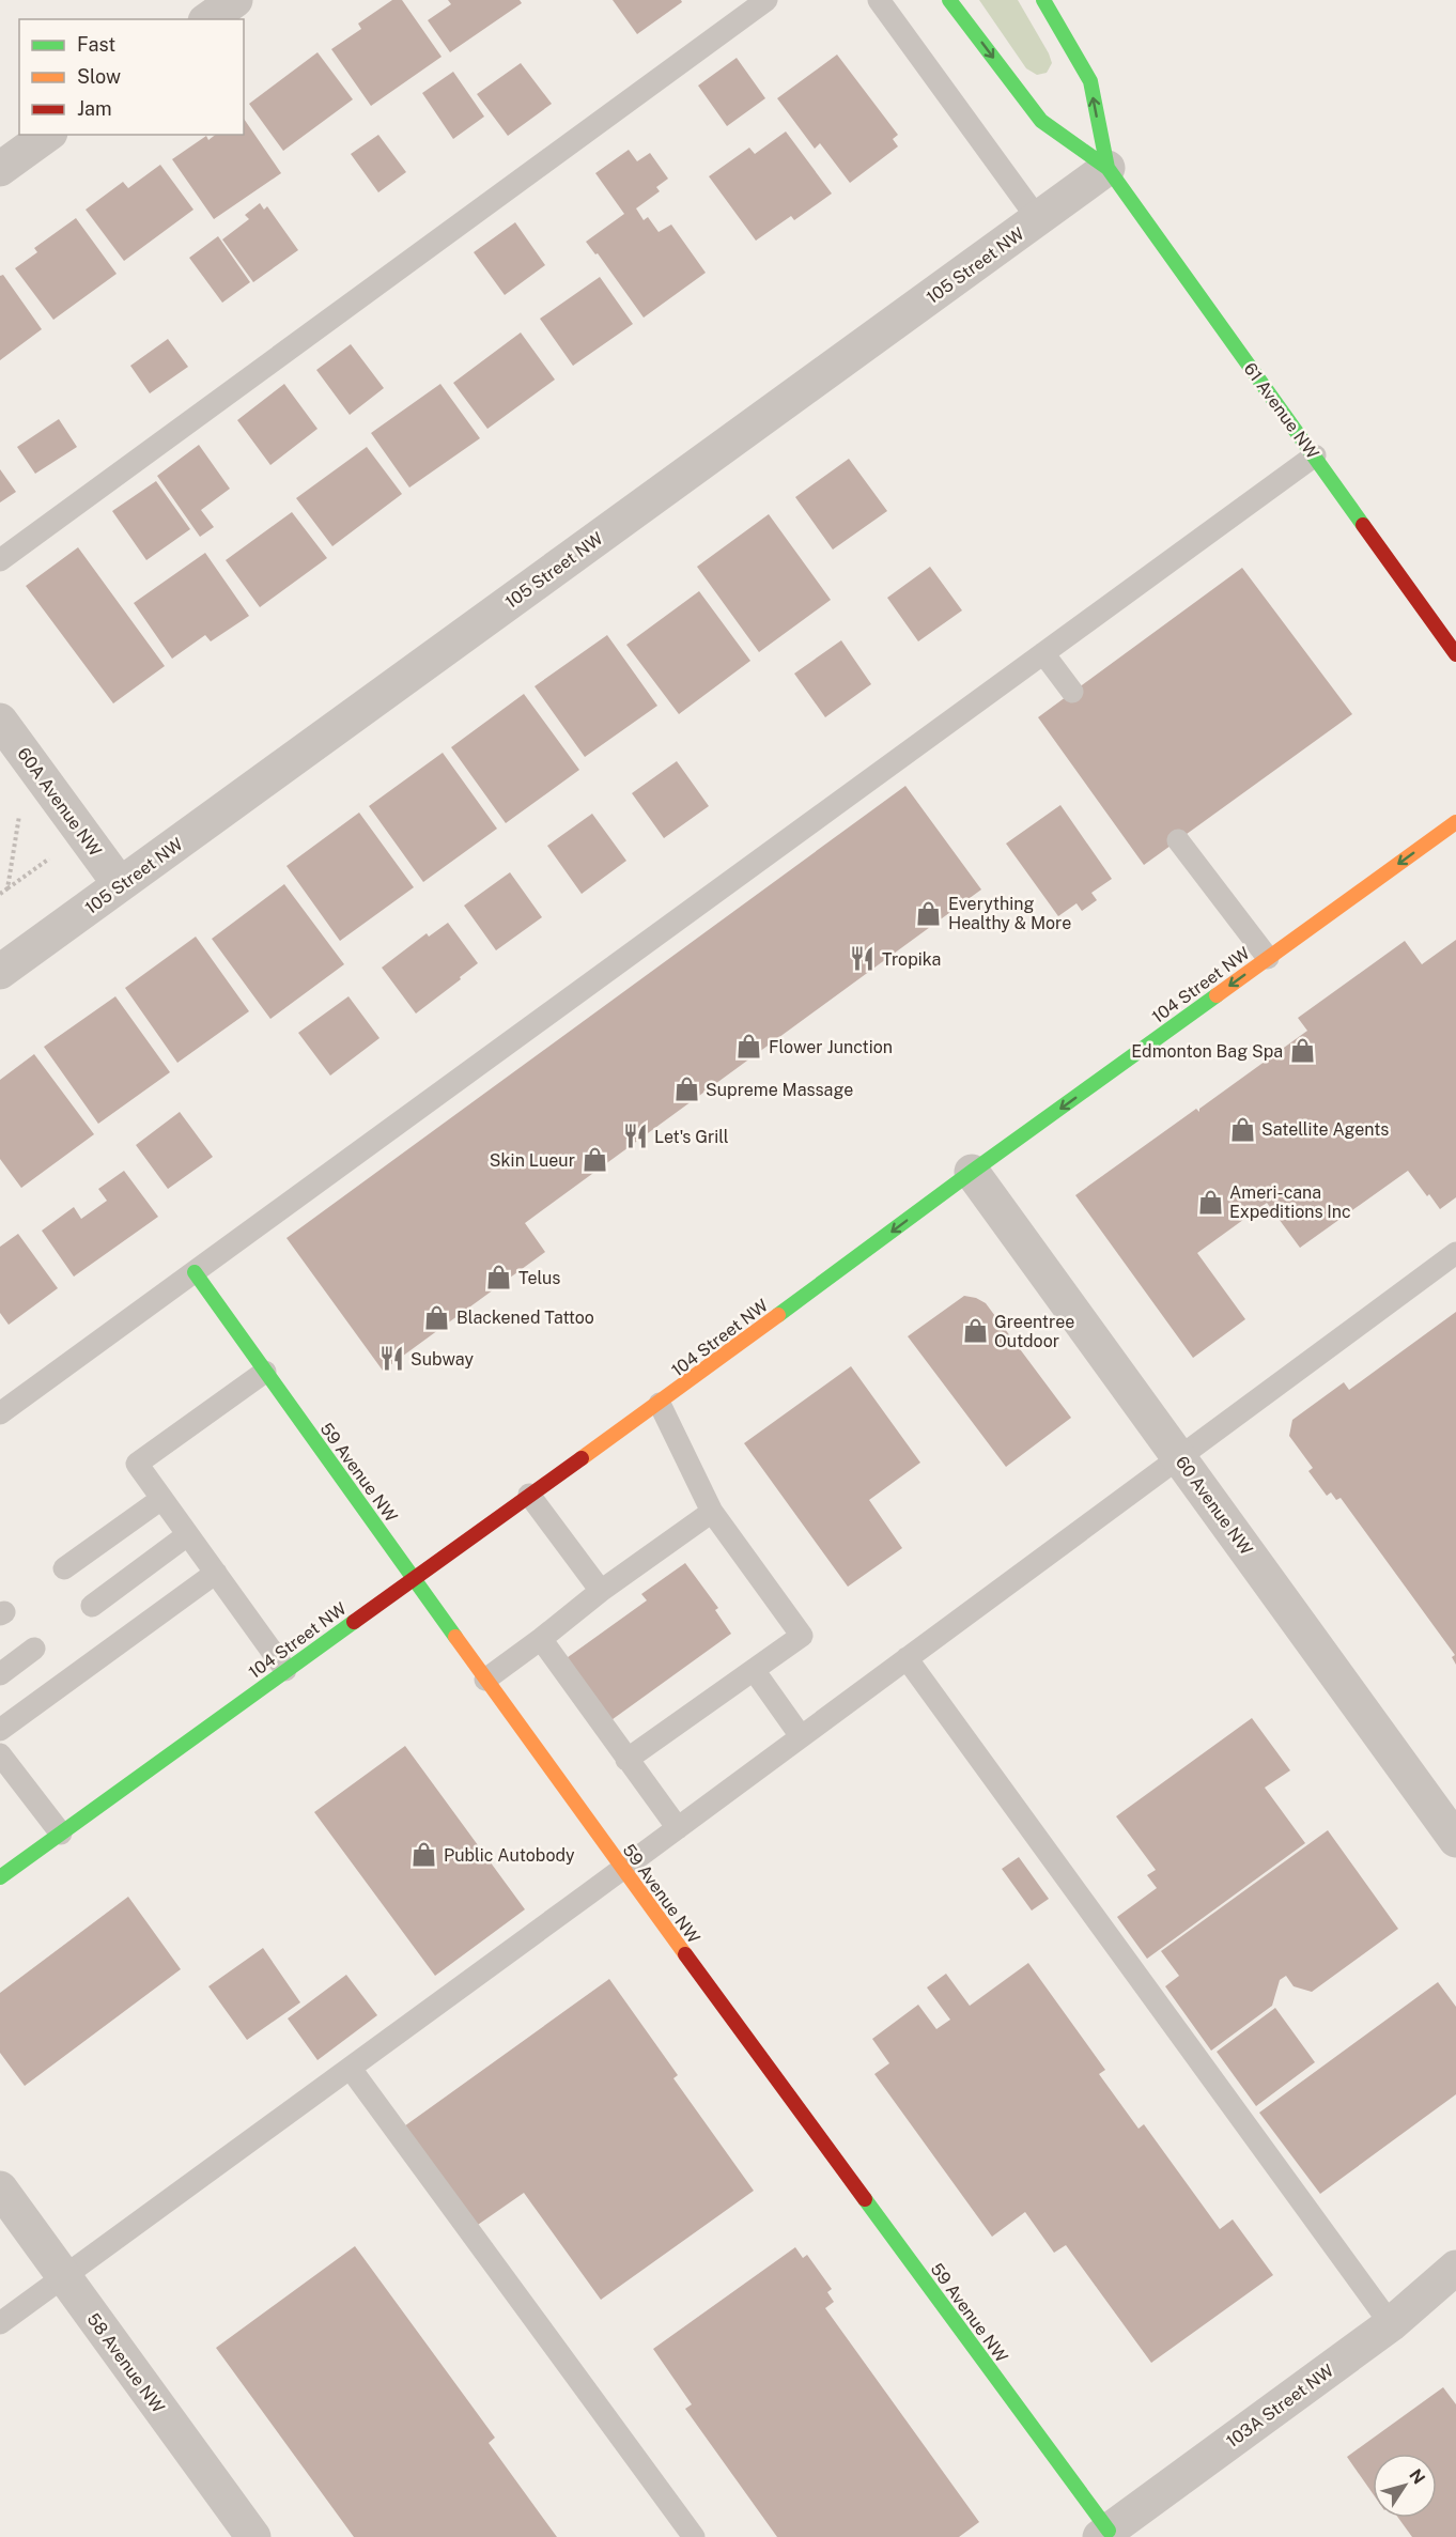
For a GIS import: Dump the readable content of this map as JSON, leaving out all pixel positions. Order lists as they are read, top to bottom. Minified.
{"streets":{"main road":["61 Avenue NW","104 Street NW","59 Avenue NW"],"street":["105 Street NW","60A Avenue NW","60 Avenue NW","58 Avenue NW","103A Street NW"]},"crossings":[["105 Street NW","61 Avenue NW"],["105 Street NW","60A Avenue NW"],["104 Street NW","59 Avenue NW"],["104 Street NW","60 Avenue NW"],["59 Avenue NW","103A Street NW"]],"one_way":["104 Street NW"],"places":{"shop":["Everything Healthy & More","Flower Junction","Edmonton Bag Spa","Supreme Massage","Satellite Agents","Skin Lueur","Ameri-cana Expeditions Inc","Telus","Blackened Tattoo","Greentree Outdoor","Public Autobody"],"restaurant":["Tropika","Let's Grill","Subway"]},"legend":["Fast","Slow","Jam"],"north":"top right"}
